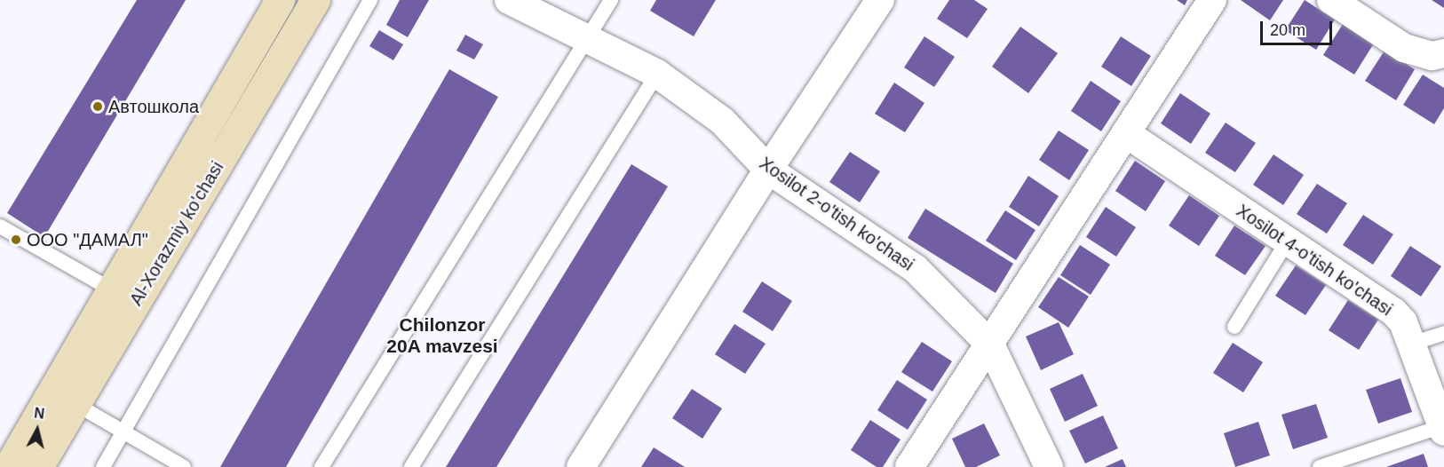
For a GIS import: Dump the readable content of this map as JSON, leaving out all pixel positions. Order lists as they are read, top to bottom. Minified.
{"streets":{"main road":["Al-Xorazmiy ko'chasi"],"street":["Xosilot 2-o'tish ko'chasi","Xosilot 4-o'tish ko'chasi"]},"districts":["Chilonzor 20A mavzesi"],"places":["Автошкола","ООО \"ДАМАЛ\""],"scale_bar":"20 m","north":"top"}
